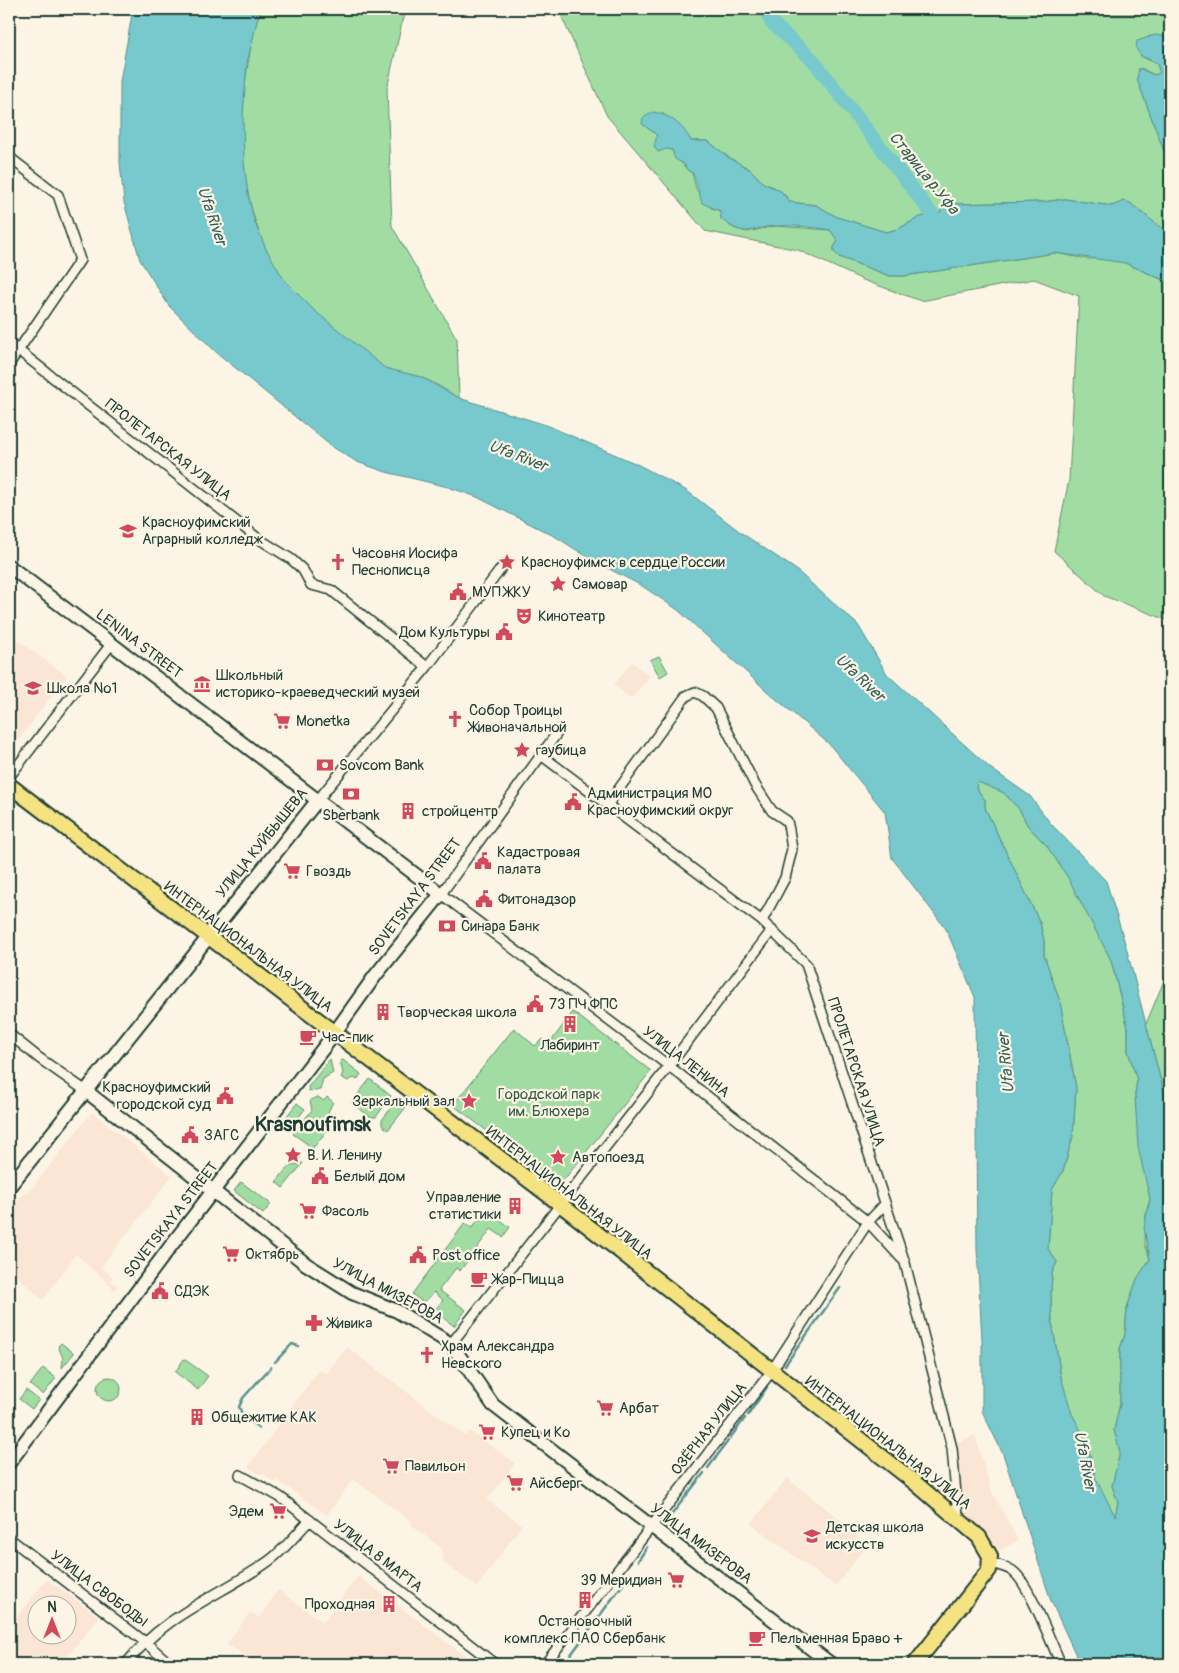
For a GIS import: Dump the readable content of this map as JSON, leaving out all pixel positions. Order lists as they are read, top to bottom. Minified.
{"streets":{"main road":["LENINA STREET","УЛИЦА КУЙБЫШЕВА","SOVETSKAYA STREET","ИНТЕРНАЦИОНАЛЬНАЯ УЛИЦА","УЛИЦА МИЗЕРОВА"],"street":["ПРОЛЕТАРСКАЯ УЛИЦА","УЛИЦА ЛЕНИНА","ОЗЁРНАЯ УЛИЦА","УЛИЦА 8 МАРТА","УЛИЦА СВОБОДЫ"]},"crossings":[["ПРОЛЕТАРСКАЯ УЛИЦА","УЛИЦА КУЙБЫШЕВА"],["ПРОЛЕТАРСКАЯ УЛИЦА","SOVETSKAYA STREET"],["ПРОЛЕТАРСКАЯ УЛИЦА","ИНТЕРНАЦИОНАЛЬНАЯ УЛИЦА"],["ПРОЛЕТАРСКАЯ УЛИЦА","УЛИЦА ЛЕНИНА"],["ПРОЛЕТАРСКАЯ УЛИЦА","ОЗЁРНАЯ УЛИЦА"],["LENINA STREET","УЛИЦА КУЙБЫШЕВА"],["LENINA STREET","SOVETSKAYA STREET"],["LENINA STREET","УЛИЦА ЛЕНИНА"],["УЛИЦА КУЙБЫШЕВА","ИНТЕРНАЦИОНАЛЬНАЯ УЛИЦА"],["УЛИЦА КУЙБЫШЕВА","УЛИЦА МИЗЕРОВА"],["SOVETSKAYA STREET","ИНТЕРНАЦИОНАЛЬНАЯ УЛИЦА"],["SOVETSKAYA STREET","УЛИЦА ЛЕНИНА"],["SOVETSKAYA STREET","УЛИЦА МИЗЕРОВА"],["ИНТЕРНАЦИОНАЛЬНАЯ УЛИЦА","ОЗЁРНАЯ УЛИЦА"],["УЛИЦА ЛЕНИНА","ОЗЁРНАЯ УЛИЦА"],["УЛИЦА МИЗЕРОВА","ОЗЁРНАЯ УЛИЦА"]],"districts":["Krasnoufimsk"],"water":["Старица р.Уфа","Ufa River"],"parks":["Городской парк им. Блюхера"],"places":{"school or university":["Красноуфимский Аграрный колледж","Школа №1","Детская школа искусств"],"church":["Часовня Иосифа Песнописца","Собор Троицы Живоначальной","Храм Александра Невского"],"place":["Красноуфимск в сердце России","Самовар","гаубица","Зеркальный зал","В. И. Ленину","Автопоезд"],"public building":["МУП ЖКУ","Дом Культуры","Администрация МО Красноуфимский округ","Кадастровая палата","Фитонадзор","73 ПЧ ФПС","Красноуфимский городской суд","ЗАГС","Белый дом","Post office","СДЭК"],"theatre":["Кинотеатр"],"museum":["Школьный историко-краеведческий музей"],"supermarket":["Monetka","Гвоздь","Фасоль","Октябрь","Арбат","Купец и Ко","Павильон","Айсберг","Эдем","39 Меридиан"],"bank":["Sovcom Bank","Sberbank","Синара Банк"],"building":["стройцентр","Творческая школа","Лабиринт","Управление статистики","Общежитие КАК","Остановочный комплекс ПАО Сбербанк","Проходная"],"cafe":["Час-пик","Жар-Пицца","Пельменная Браво +"],"pharmacy":["Живика"]},"north":"top"}
